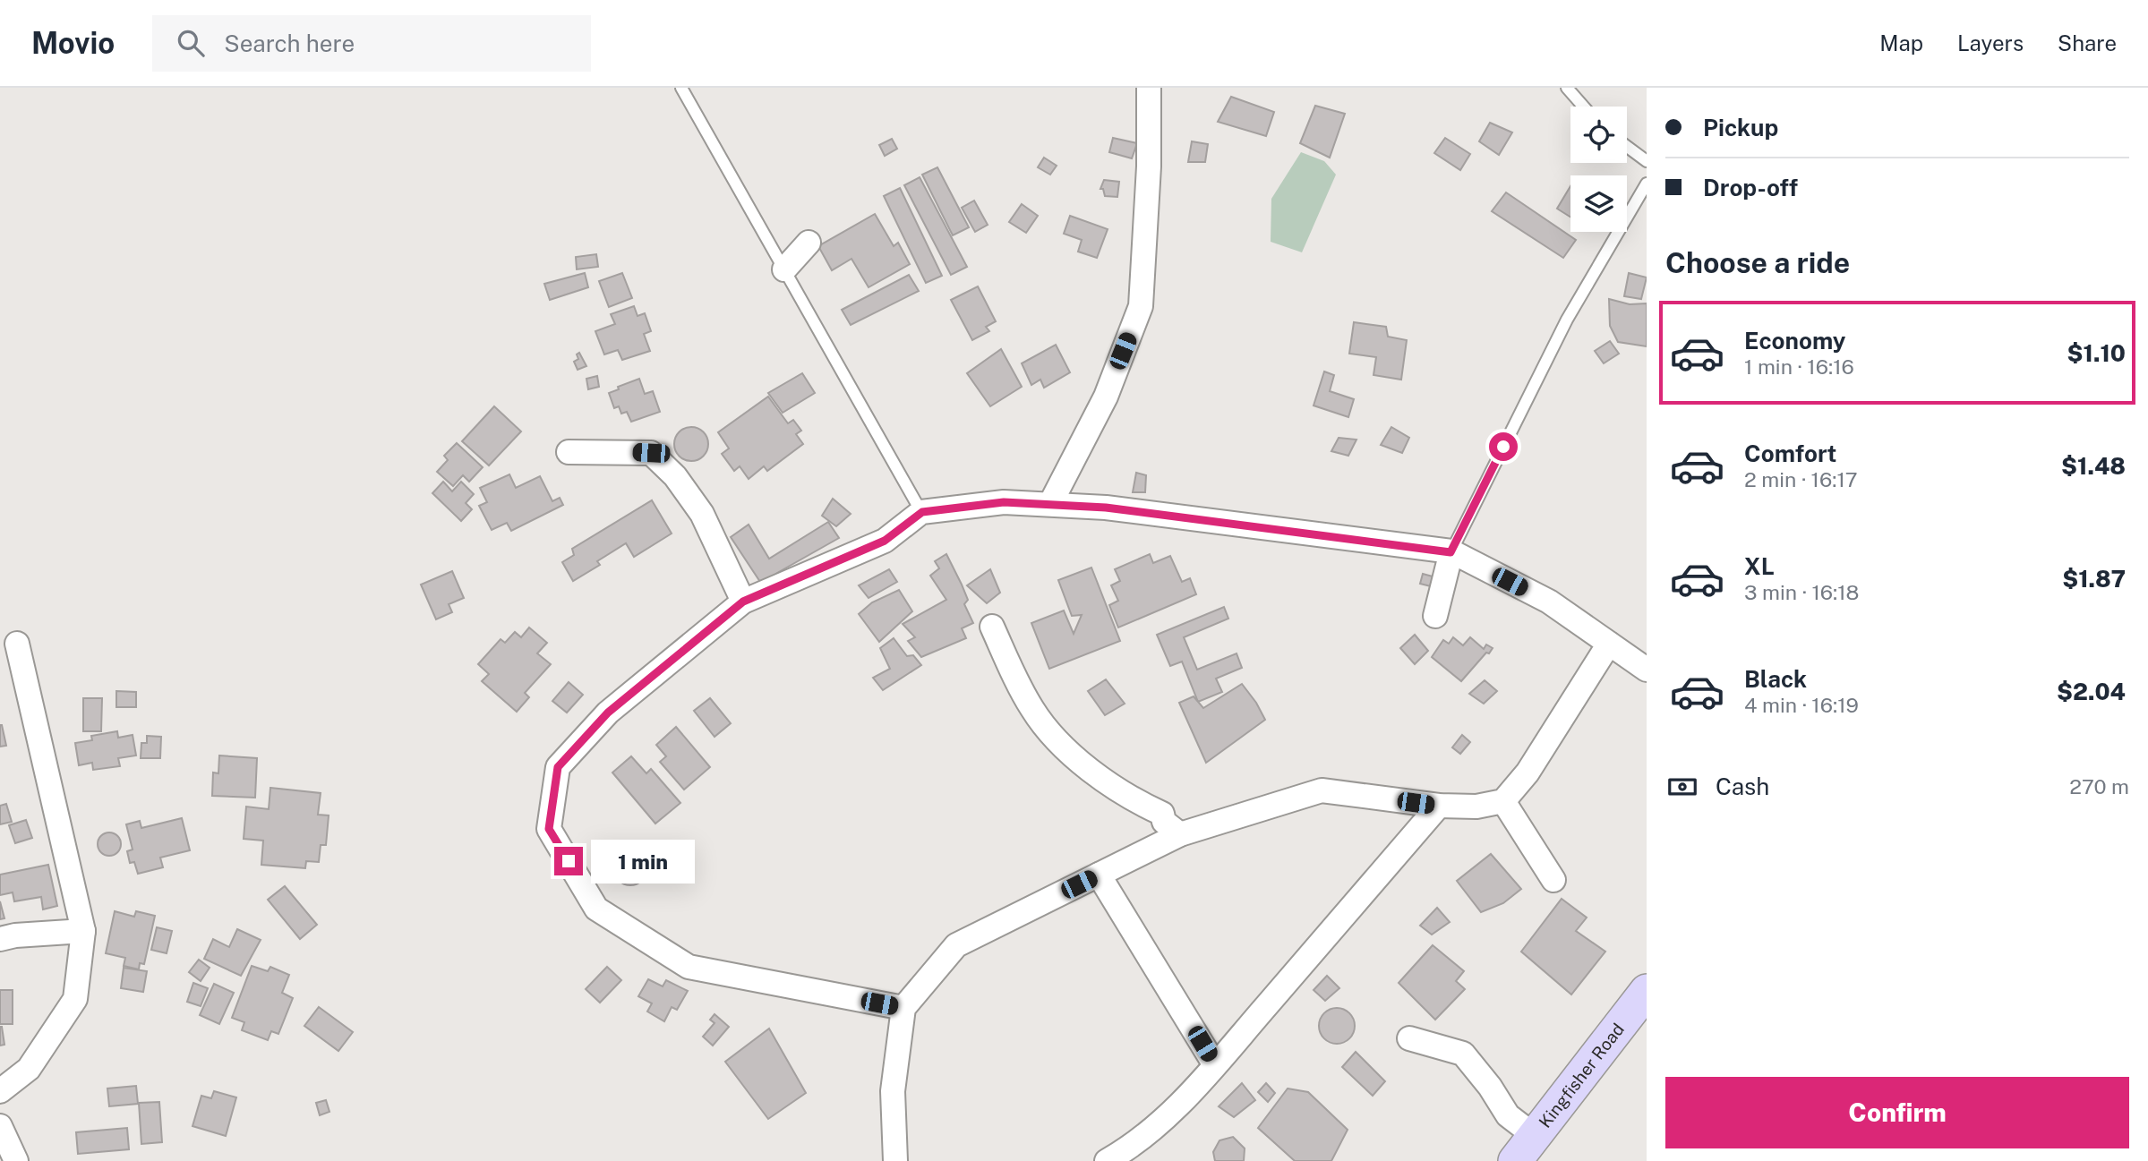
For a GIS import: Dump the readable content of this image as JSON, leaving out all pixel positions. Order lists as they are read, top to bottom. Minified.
{"streets":{"street":["Kingfisher Road"]},"page":{"header":"Movio","search":"Search here","nav":["Map","Layers","Share"],"banner":["Pickup","Drop-off"],"heading":"Choose a ride","list":[{"name":"Economy","note":"1 min · 16:16","value":"$1.10"},{"name":"Comfort","note":"2 min · 16:17","value":"$1.48"},{"name":"XL","note":"3 min · 16:18","value":"$1.87"},{"name":"Black","note":"4 min · 16:19","value":"$2.04"}],"pay":["Cash","270 m"],"bubble":"1 min","buttons":"Confirm"}}
